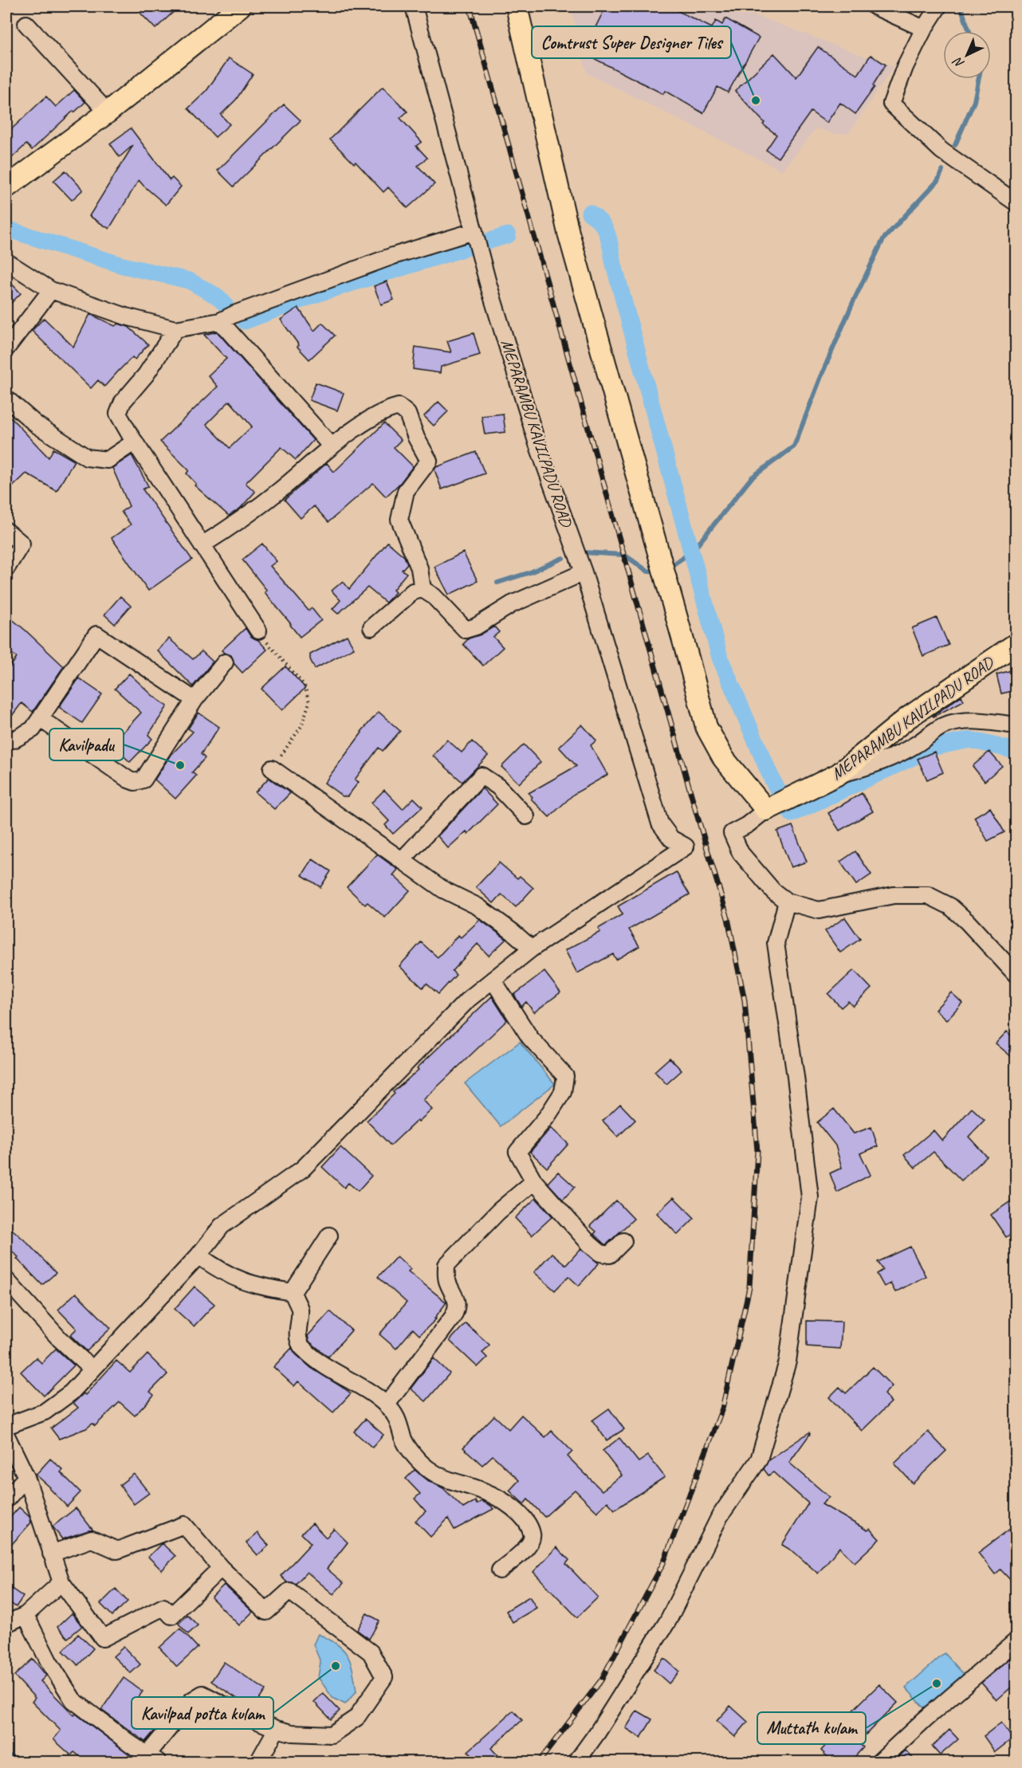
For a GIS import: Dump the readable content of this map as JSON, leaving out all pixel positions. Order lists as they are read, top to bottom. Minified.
{"streets":{"main road":["MEPARAMBU KAVILPADU ROAD"]},"places":["Comtrust Super Designer Tiles","Kavilpadu","Kavilpad potta kulam","Muttath kulam"],"north":"bottom left"}
